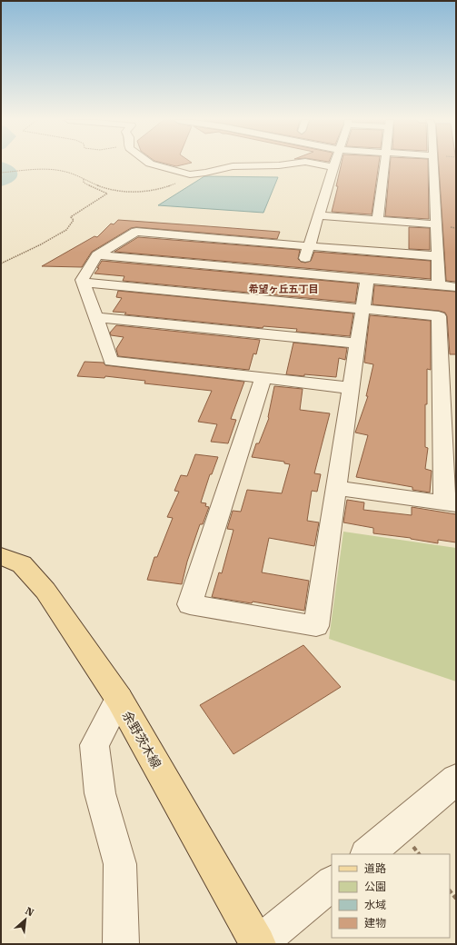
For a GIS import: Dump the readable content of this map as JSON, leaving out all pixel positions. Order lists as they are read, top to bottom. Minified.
{"streets":{"main road":["余野茨木線"]},"districts":["希望ヶ丘五丁目"],"legend":["道路","公園","水域","建物"],"north":"top right"}
